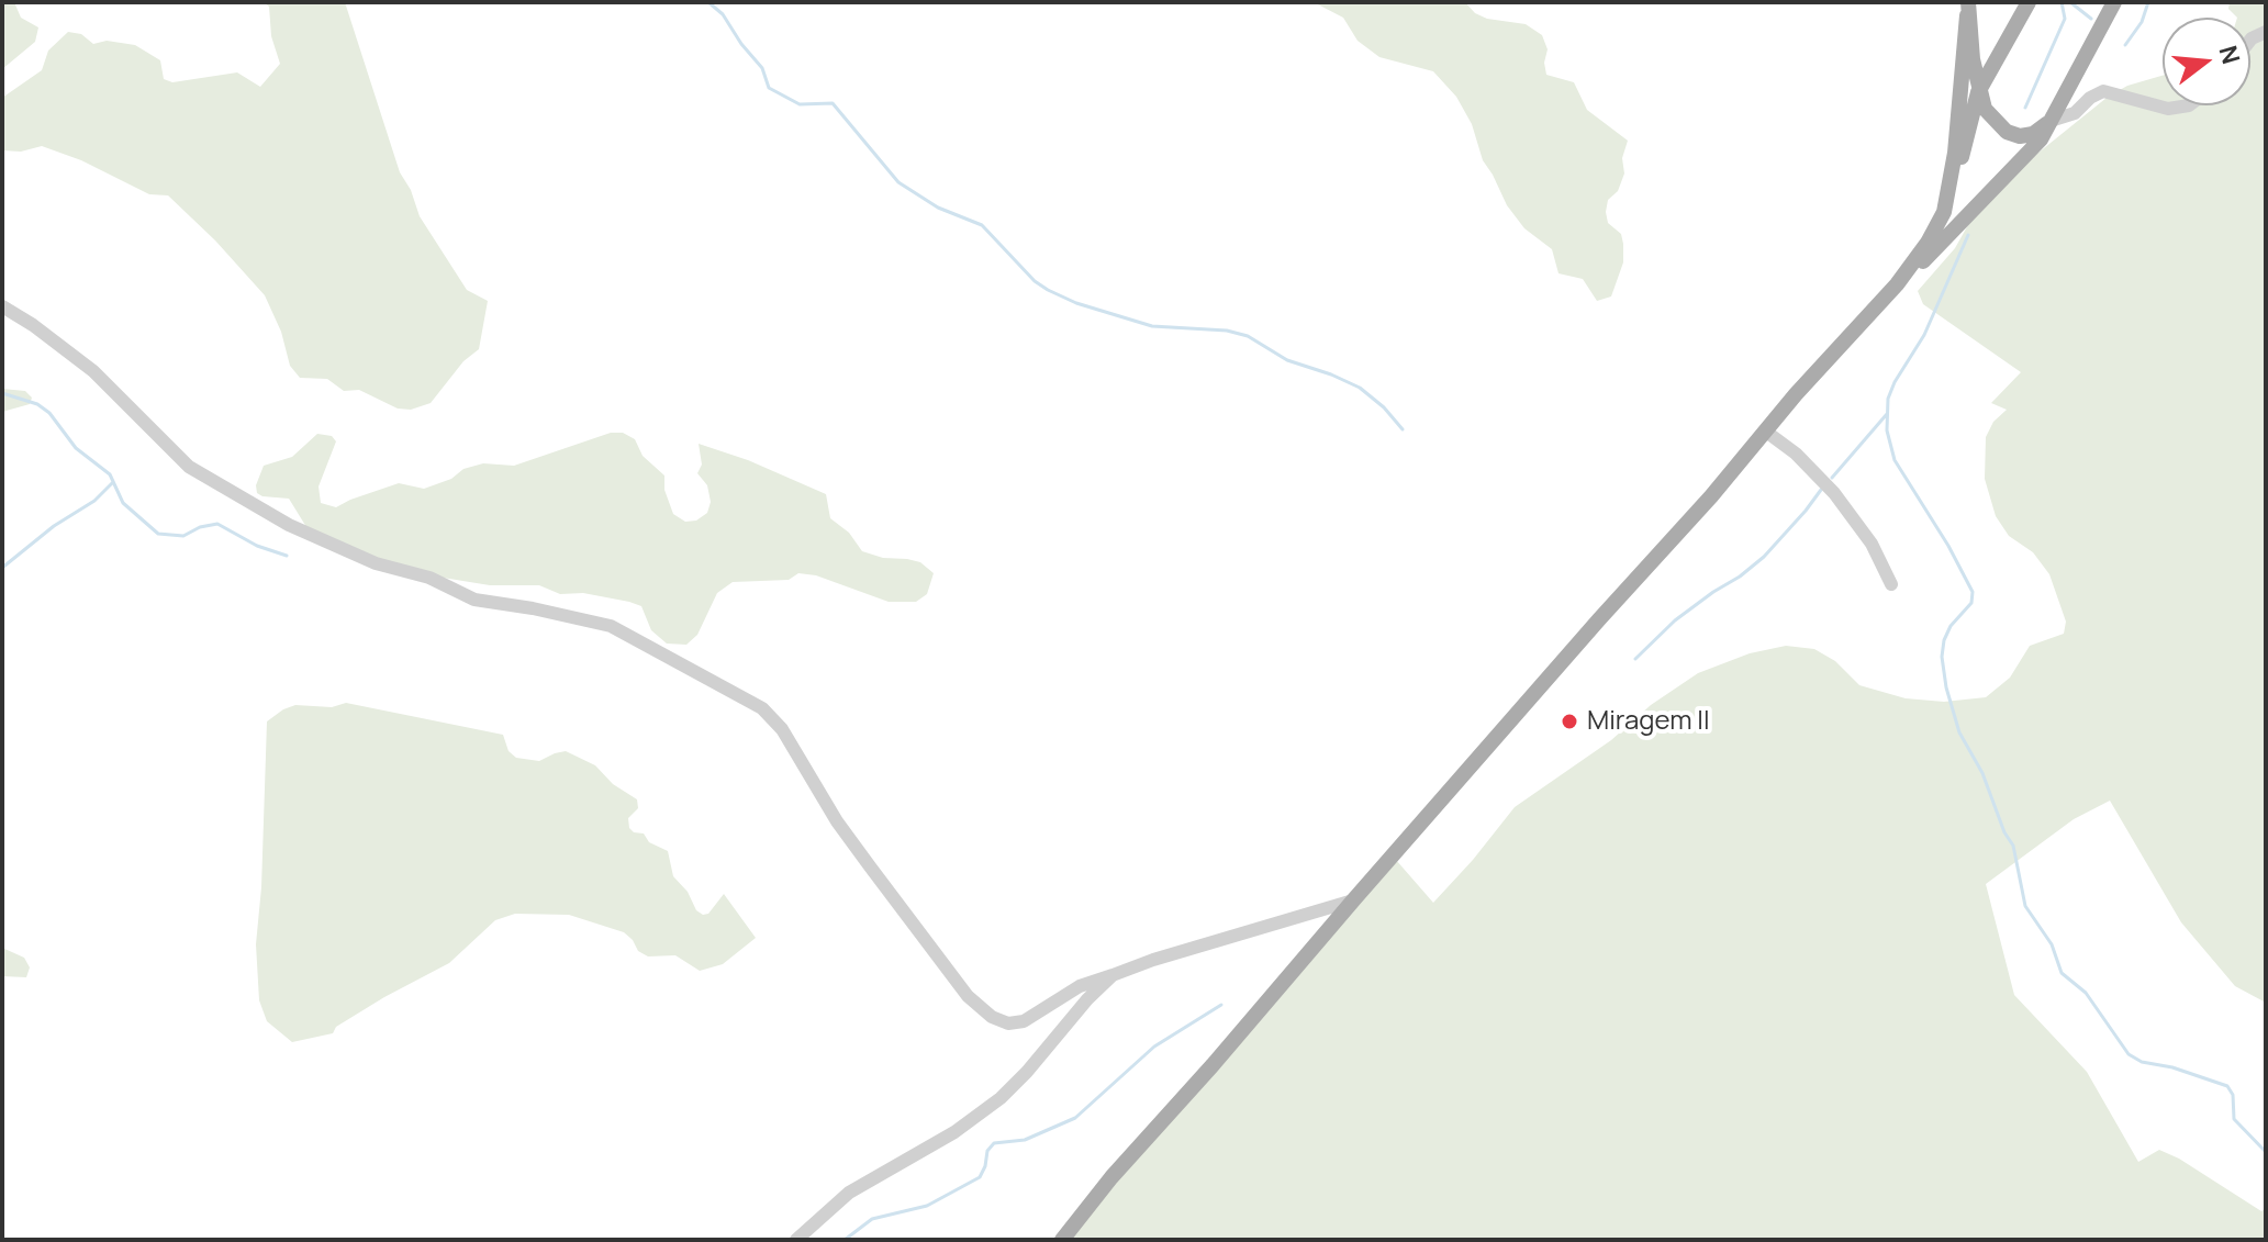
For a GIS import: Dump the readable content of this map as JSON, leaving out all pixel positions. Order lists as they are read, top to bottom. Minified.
{"places":["Miragem II"],"north":"right"}
